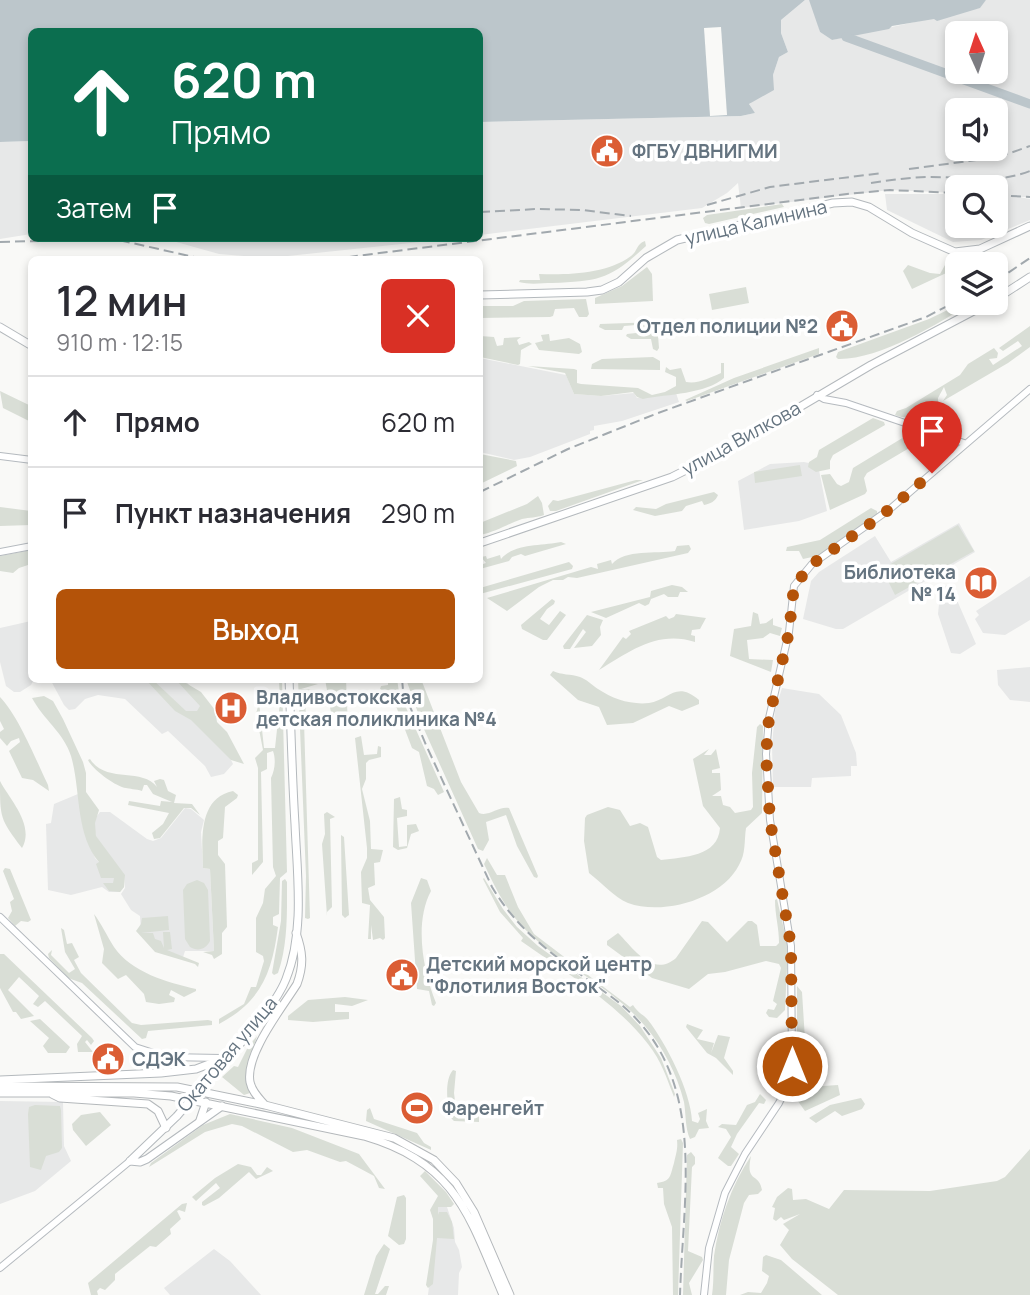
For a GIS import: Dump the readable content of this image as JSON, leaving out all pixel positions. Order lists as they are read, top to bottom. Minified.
{"streets":{"main road":["улица Калинина","улица Вилкова","Окатовая улица"]},"places":{"public building":["ФГБУ ДВНИГМИ","Отдел полиции №2","Детский морской центр \"Флотилия Восток\"","СДЭК"],"library":["Библиотека № 14"],"hospital":["Владивостокская детская поликлиника №4"],"sports":["Фаренгейт"]},"north":"top","page":{"turn":["620 m","Прямо"],"then":"Затем","heading":["12 мин","910 m · 12:15"],"list":[{"name":"Прямо","value":"620 m"},{"name":"Пункт назначения","value":"290 m"}],"buttons":"Выход"}}
